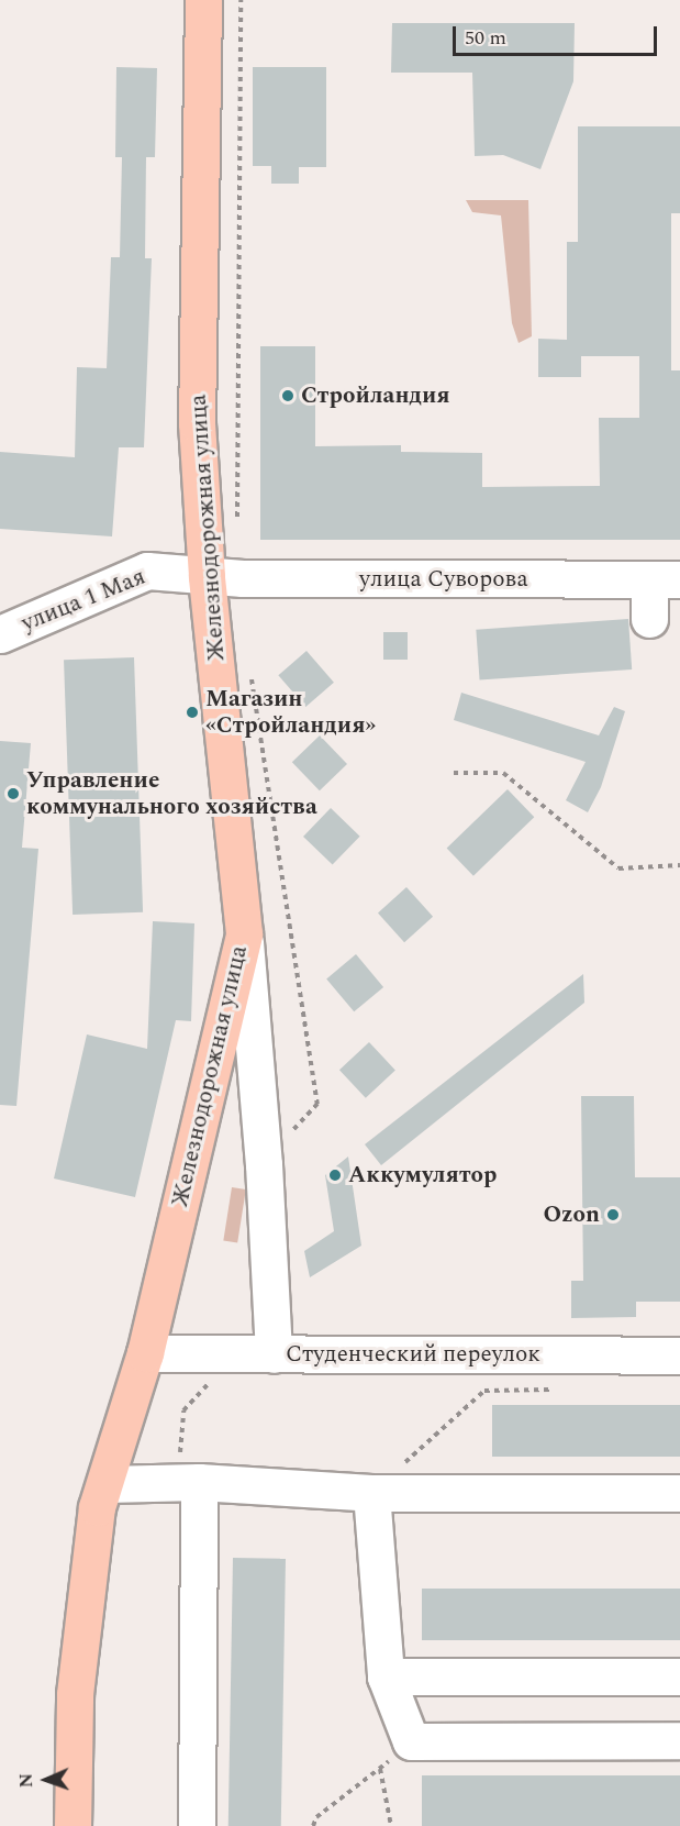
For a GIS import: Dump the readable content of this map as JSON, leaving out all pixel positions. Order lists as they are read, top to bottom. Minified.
{"streets":{"main road":["Железнодорожная улица"],"street":["улица Суворова","улица 1 Мая","Студенческий переулок"]},"crossings":[["Железнодорожная улица","улица Суворова"],["Железнодорожная улица","улица 1 Мая"],["Железнодорожная улица","Студенческий переулок"],["улица Суворова","улица 1 Мая"]],"places":["Стройландия","Магазин «Стройландия»","Управление коммунального хозяйства","Аккумулятор","Ozon"],"scale_bar":"50 m","north":"left"}
